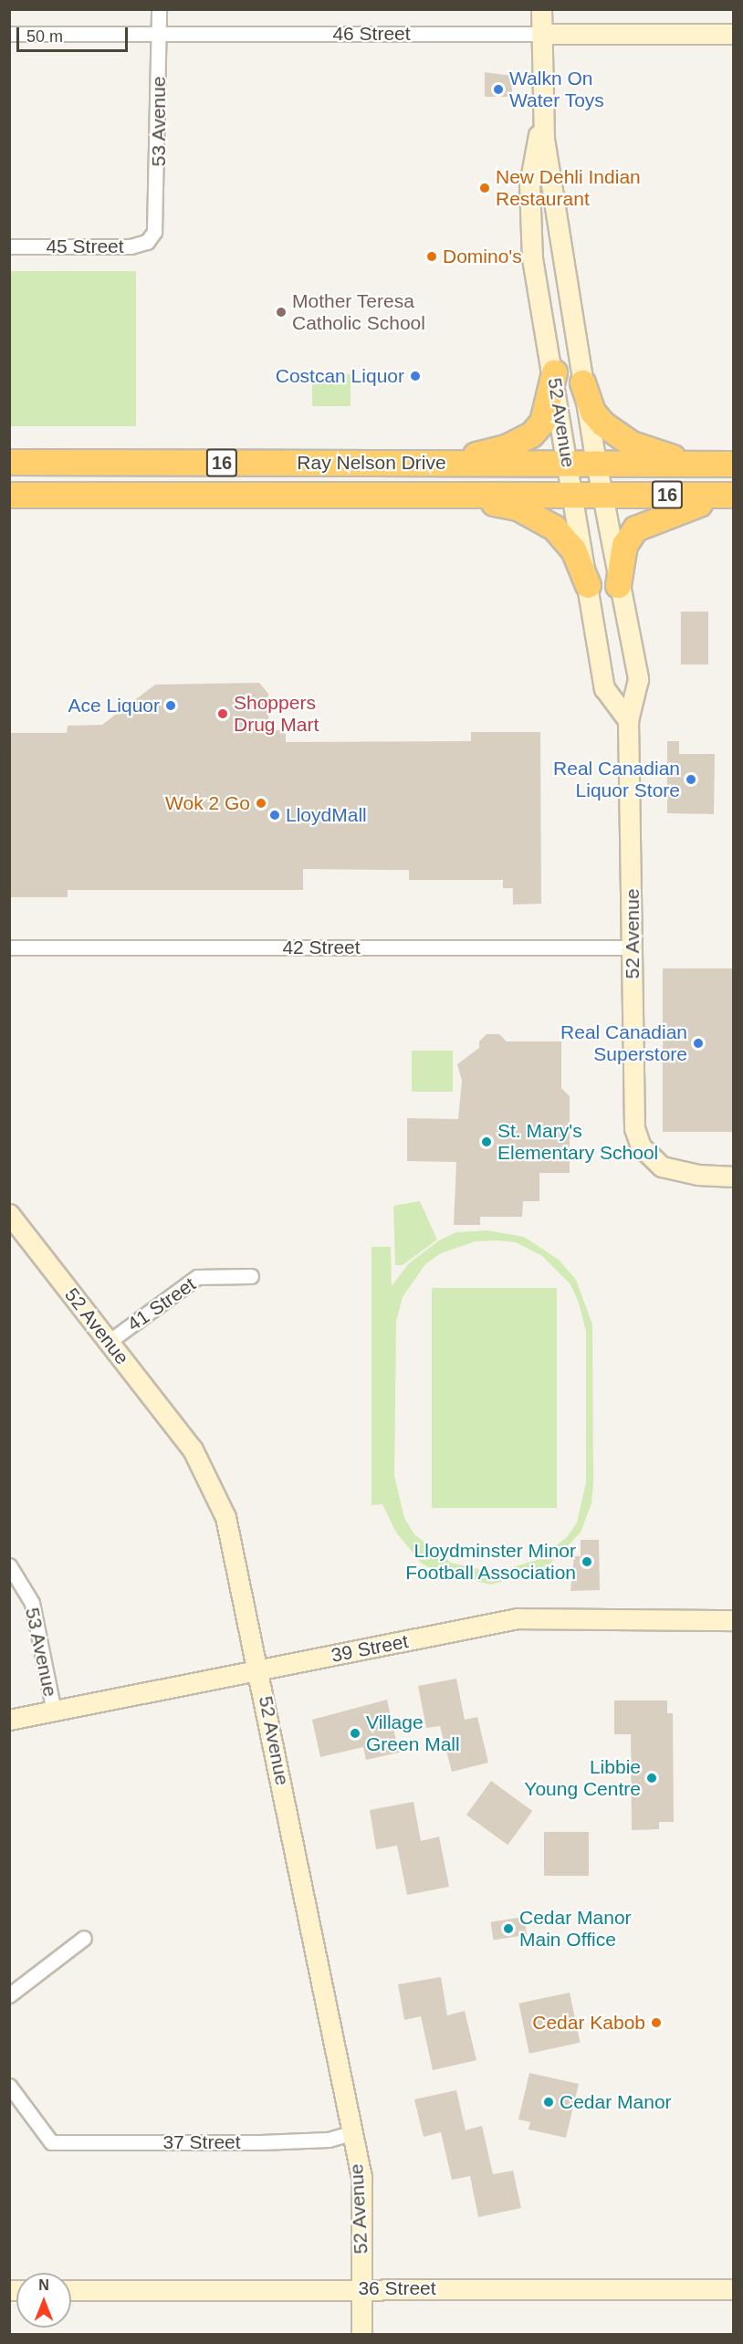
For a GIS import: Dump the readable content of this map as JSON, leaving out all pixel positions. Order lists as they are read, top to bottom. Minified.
{"streets":{"highway":["16","Ray Nelson Drive"],"street":["46 Street","53 Avenue","45 Street","52 Avenue","42 Street","41 Street","39 Street","37 Street","36 Street"]},"crossings":[["46 Street","53 Avenue"],["46 Street","52 Avenue"],["53 Avenue","45 Street"],["53 Avenue","39 Street"],["52 Avenue","Ray Nelson Drive"],["52 Avenue","42 Street"],["52 Avenue","41 Street"],["52 Avenue","39 Street"],["52 Avenue","37 Street"],["52 Avenue","36 Street"]],"places":["Walkn On Water Toys","New Dehli Indian Restaurant","Domino's","Mother Teresa Catholic School","Costcan Liquor","Ace Liquor","Shoppers Drug Mart","Real Canadian Liquor Store","Wok 2 Go","LloydMall","Real Canadian Superstore","St. Mary's Elementary School","Lloydminster Minor Football Association","Village Green Mall","Libbie Young Centre","Cedar Manor Main Office","Cedar Kabob","Cedar Manor"],"scale_bar":"50 m","north":"top"}
